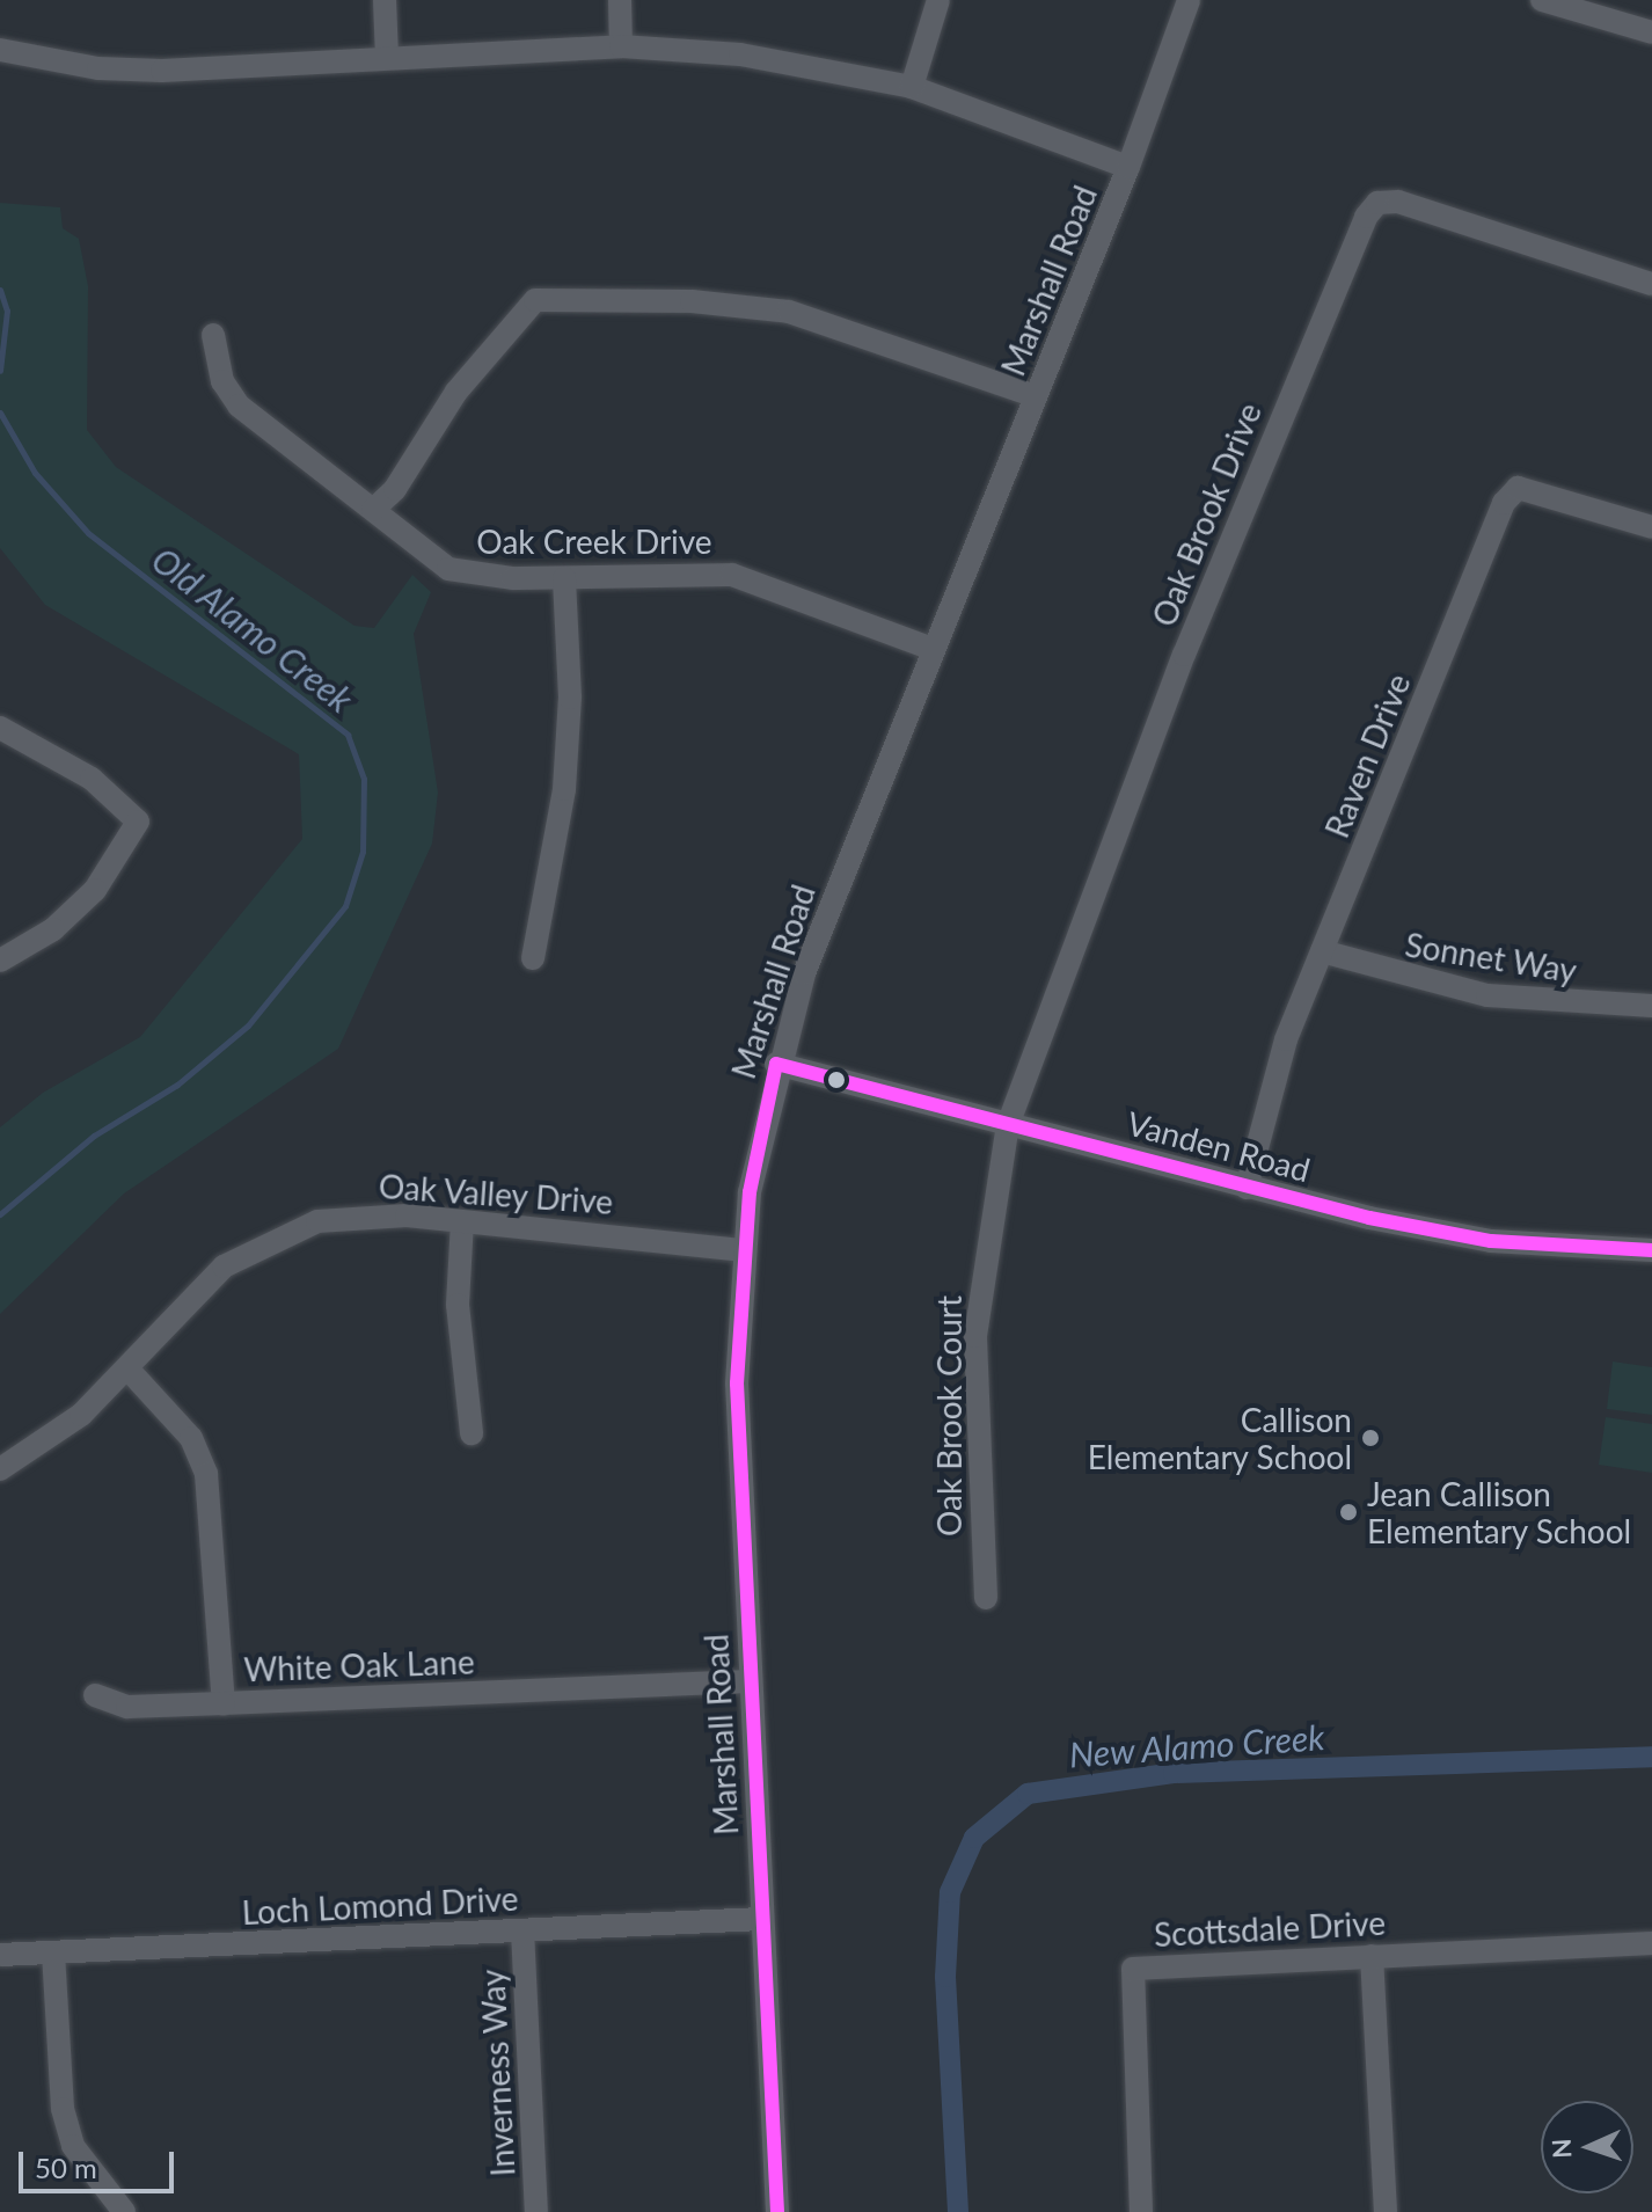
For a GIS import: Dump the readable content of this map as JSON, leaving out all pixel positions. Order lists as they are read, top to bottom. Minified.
{"streets":{"street":["Marshall Road","Oak Brook Drive","Oak Creek Drive","Raven Drive","Sonnet Way","Vanden Road","Oak Valley Drive","Oak Brook Court","White Oak Lane","Loch Lomond Drive","Scottsdale Drive","Inverness Way"]},"crossings":[["Marshall Road","Oak Creek Drive"],["Marshall Road","Vanden Road"],["Marshall Road","Oak Valley Drive"],["Marshall Road","White Oak Lane"],["Marshall Road","Loch Lomond Drive"],["Oak Brook Drive","Vanden Road"],["Oak Brook Drive","Oak Brook Court"],["Raven Drive","Sonnet Way"],["Raven Drive","Vanden Road"],["Vanden Road","Oak Brook Court"],["Oak Valley Drive","White Oak Lane"],["Loch Lomond Drive","Inverness Way"]],"water":["Old Alamo Creek","New Alamo Creek"],"places":["Callison Elementary School","Jean Callison Elementary School"],"scale_bar":"50 m","north":"left"}
